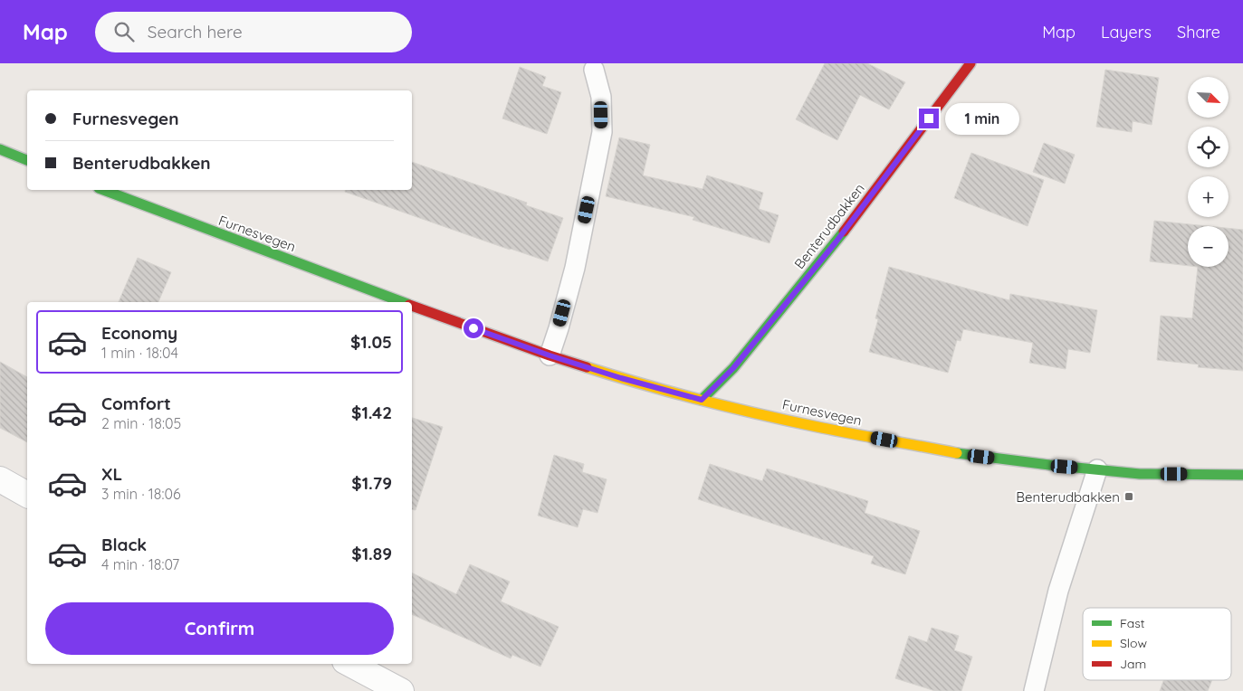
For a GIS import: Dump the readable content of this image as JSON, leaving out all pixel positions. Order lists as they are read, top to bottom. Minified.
{"streets":{"main road":["Benterudbakken","Furnesvegen"]},"crossings":[["Benterudbakken","Furnesvegen"]],"places":{"transit":["Benterudbakken"]},"legend":["Fast","Slow","Jam"],"north":"bottom right","page":{"header":"Map","search":"Search here","nav":["Map","Layers","Share"],"map_buttons":["+","−"],"banner":["Furnesvegen","Benterudbakken"],"bubble":"1 min","list":[{"name":"Economy","note":"1 min · 18:04","value":"$1.05"},{"name":"Comfort","note":"2 min · 18:05","value":"$1.42"},{"name":"XL","note":"3 min · 18:06","value":"$1.79"},{"name":"Black","note":"4 min · 18:07","value":"$1.89"}],"buttons":"Confirm"}}
